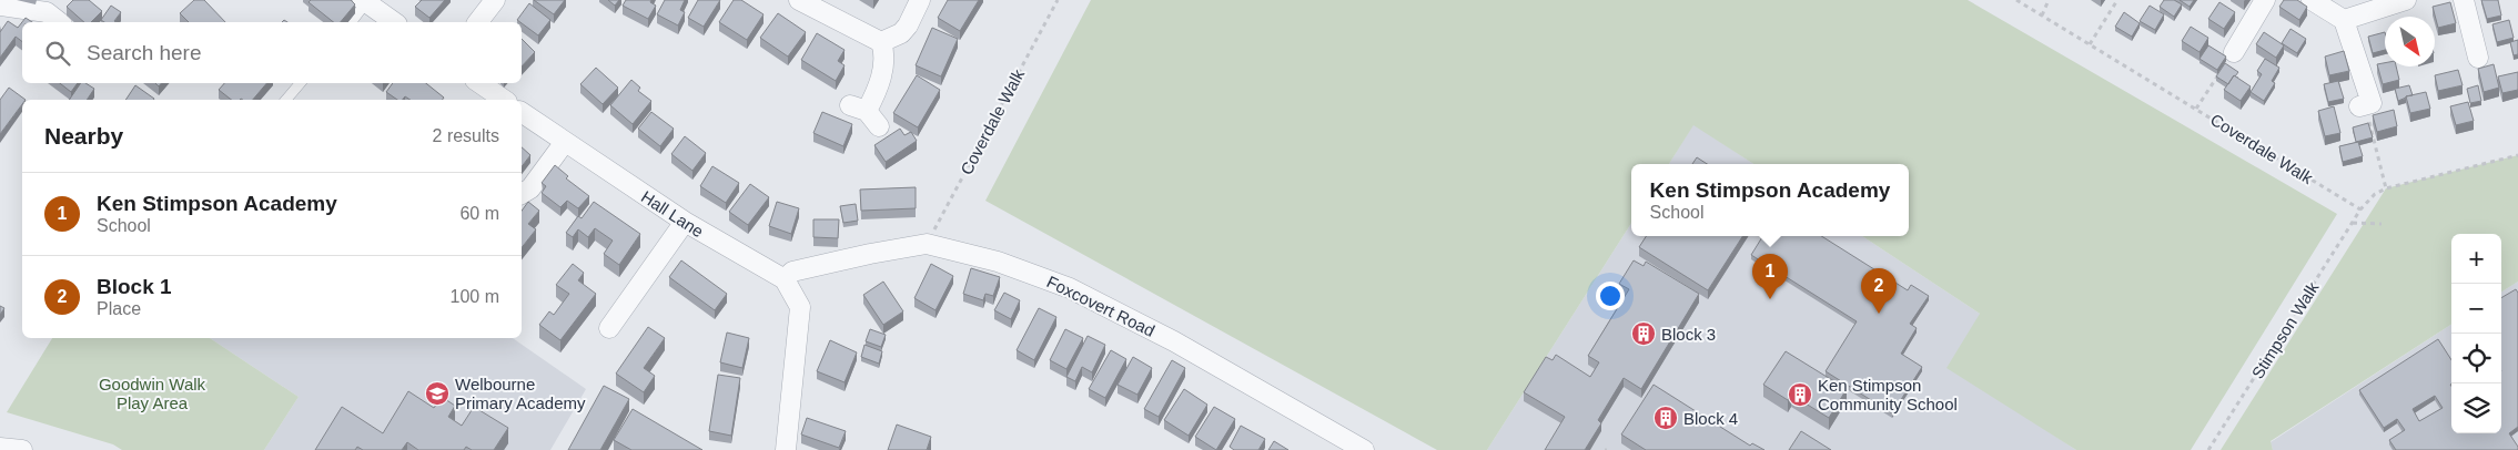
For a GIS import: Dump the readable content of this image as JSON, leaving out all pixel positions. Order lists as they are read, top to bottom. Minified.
{"streets":{"street":["Hall Lane","Foxcovert Road"],"path":["Coverdale Walk","Stimpson Walk"]},"crossings":[["Coverdale Walk","Foxcovert Road"],["Coverdale Walk","Stimpson Walk"],["Hall Lane","Foxcovert Road"]],"parks":["Goodwin Walk Play Area"],"places":{"building":["Block 3","Ken Stimpson Community School","Block 4"],"school or university":["Welbourne Primary Academy"]},"north":"bottom right","page":{"search":"Search here","heading":["Nearby","2 results"],"popup":["Ken Stimpson Academy","School"],"list":[{"mark":"1","name":"Ken Stimpson Academy","note":"School","value":"60 m"},{"mark":"2","name":"Block 1","note":"Place","value":"100 m"}],"map_buttons":["+","−"],"pins":["1","2"]}}
